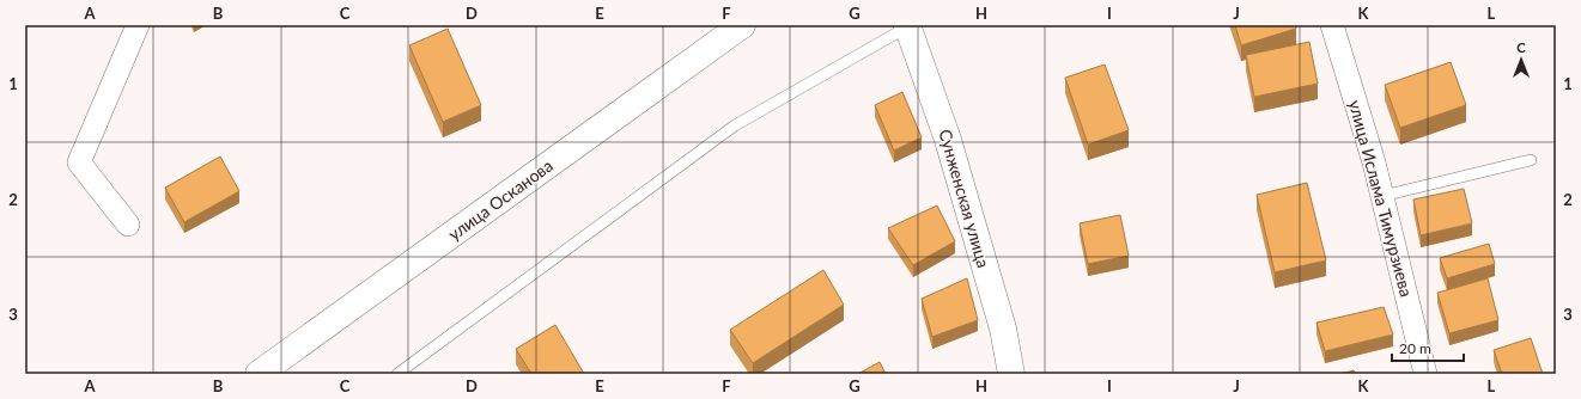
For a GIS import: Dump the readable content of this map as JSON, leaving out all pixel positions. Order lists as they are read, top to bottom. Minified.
{"streets":{"main road":["Сунженская улица","улица Осканова"],"street":["улица Ислама Тимурзиева"]},"scale_bar":"20 m","north":"top","grid":{"columns":["A","B","C","D","E","F","G","H","I","J","K","L"],"rows":["1","2","3"]}}
